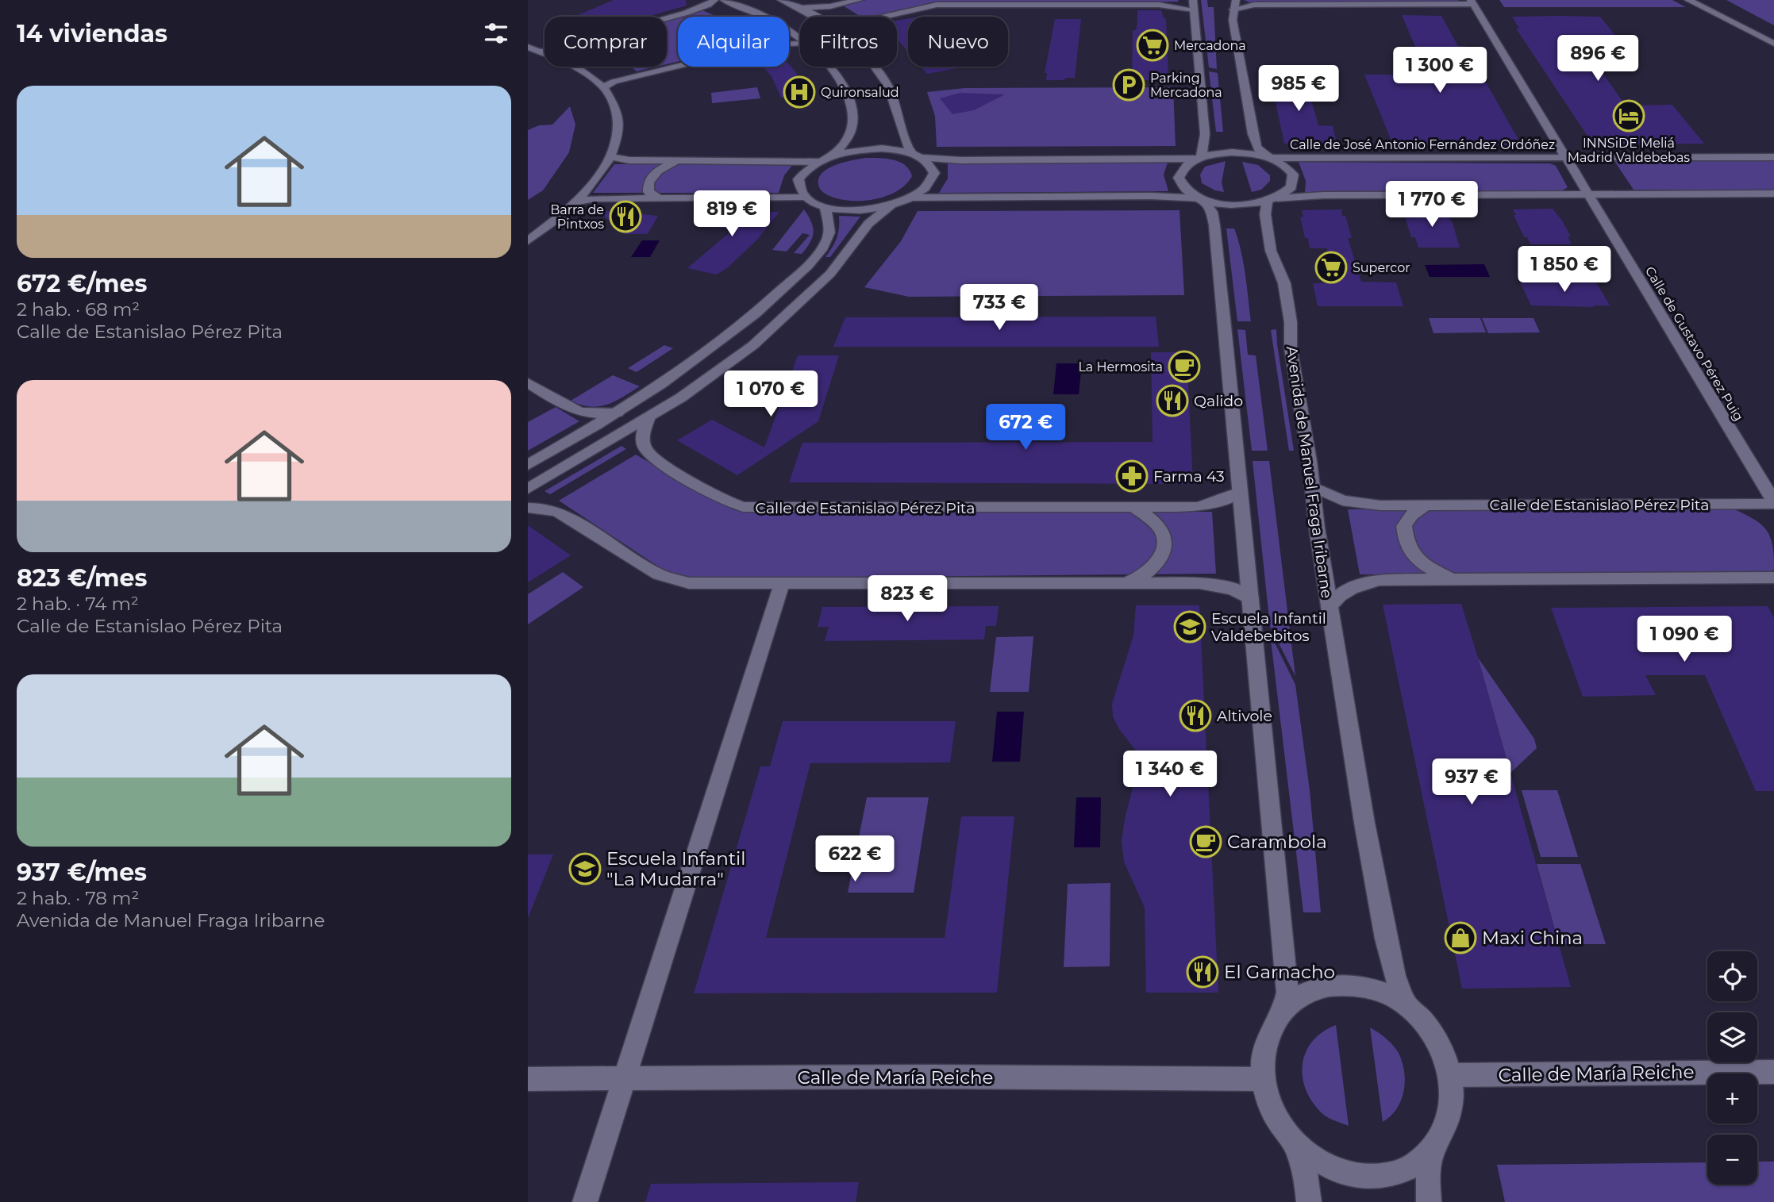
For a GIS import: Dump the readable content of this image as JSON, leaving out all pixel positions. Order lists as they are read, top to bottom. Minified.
{"streets":{"street":["Calle de José Antonio Fernández Ordóñez","Calle de Gustavo Pérez Puig","Avenida de Manuel Fraga Iribarne","Calle de Estanislao Pérez Pita","Calle de María Reiche"]},"crossings":[["Calle de José Antonio Fernández Ordóñez","Calle de Gustavo Pérez Puig"],["Calle de Gustavo Pérez Puig","Calle de Estanislao Pérez Pita"],["Avenida de Manuel Fraga Iribarne","Calle de Estanislao Pérez Pita"],["Avenida de Manuel Fraga Iribarne","Calle de María Reiche"]],"places":{"supermarket":["Mercadona","Supercor"],"parking":["Parking Mercadona"],"hospital":["Quironsalud"],"hotel":["INNSiDE Meliá Madrid Valdebebas"],"restaurant":["Barra de Pintxos","Qalido","Altivole","El Garnacho"],"cafe":["La Hermosita","Carambola"],"pharmacy":["Farma 43"],"school or university":["Escuela Infantil Valdebebitos","Escuela Infantil \"La Mudarra\""],"shop":["Maxi China"]},"page":{"heading":"14 viviendas","chip":["Comprar","Alquilar","Filtros","Nuevo"],"price":["896 €","1 300 €","985 €","1 770 €","819 €","1 850 €","733 €","1 070 €","672 €","823 €","1 090 €","1 340 €","937 €","622 €"],"list":[{"name":"672 €/mes","note":"2 hab. · 68 m² · Calle de Estanislao Pérez Pita"},{"name":"823 €/mes","note":"2 hab. · 74 m² · Calle de Estanislao Pérez Pita"},{"name":"937 €/mes","note":"2 hab. · 78 m² · Avenida de Manuel Fraga Iribarne"}],"map_buttons":["+","−"]}}
